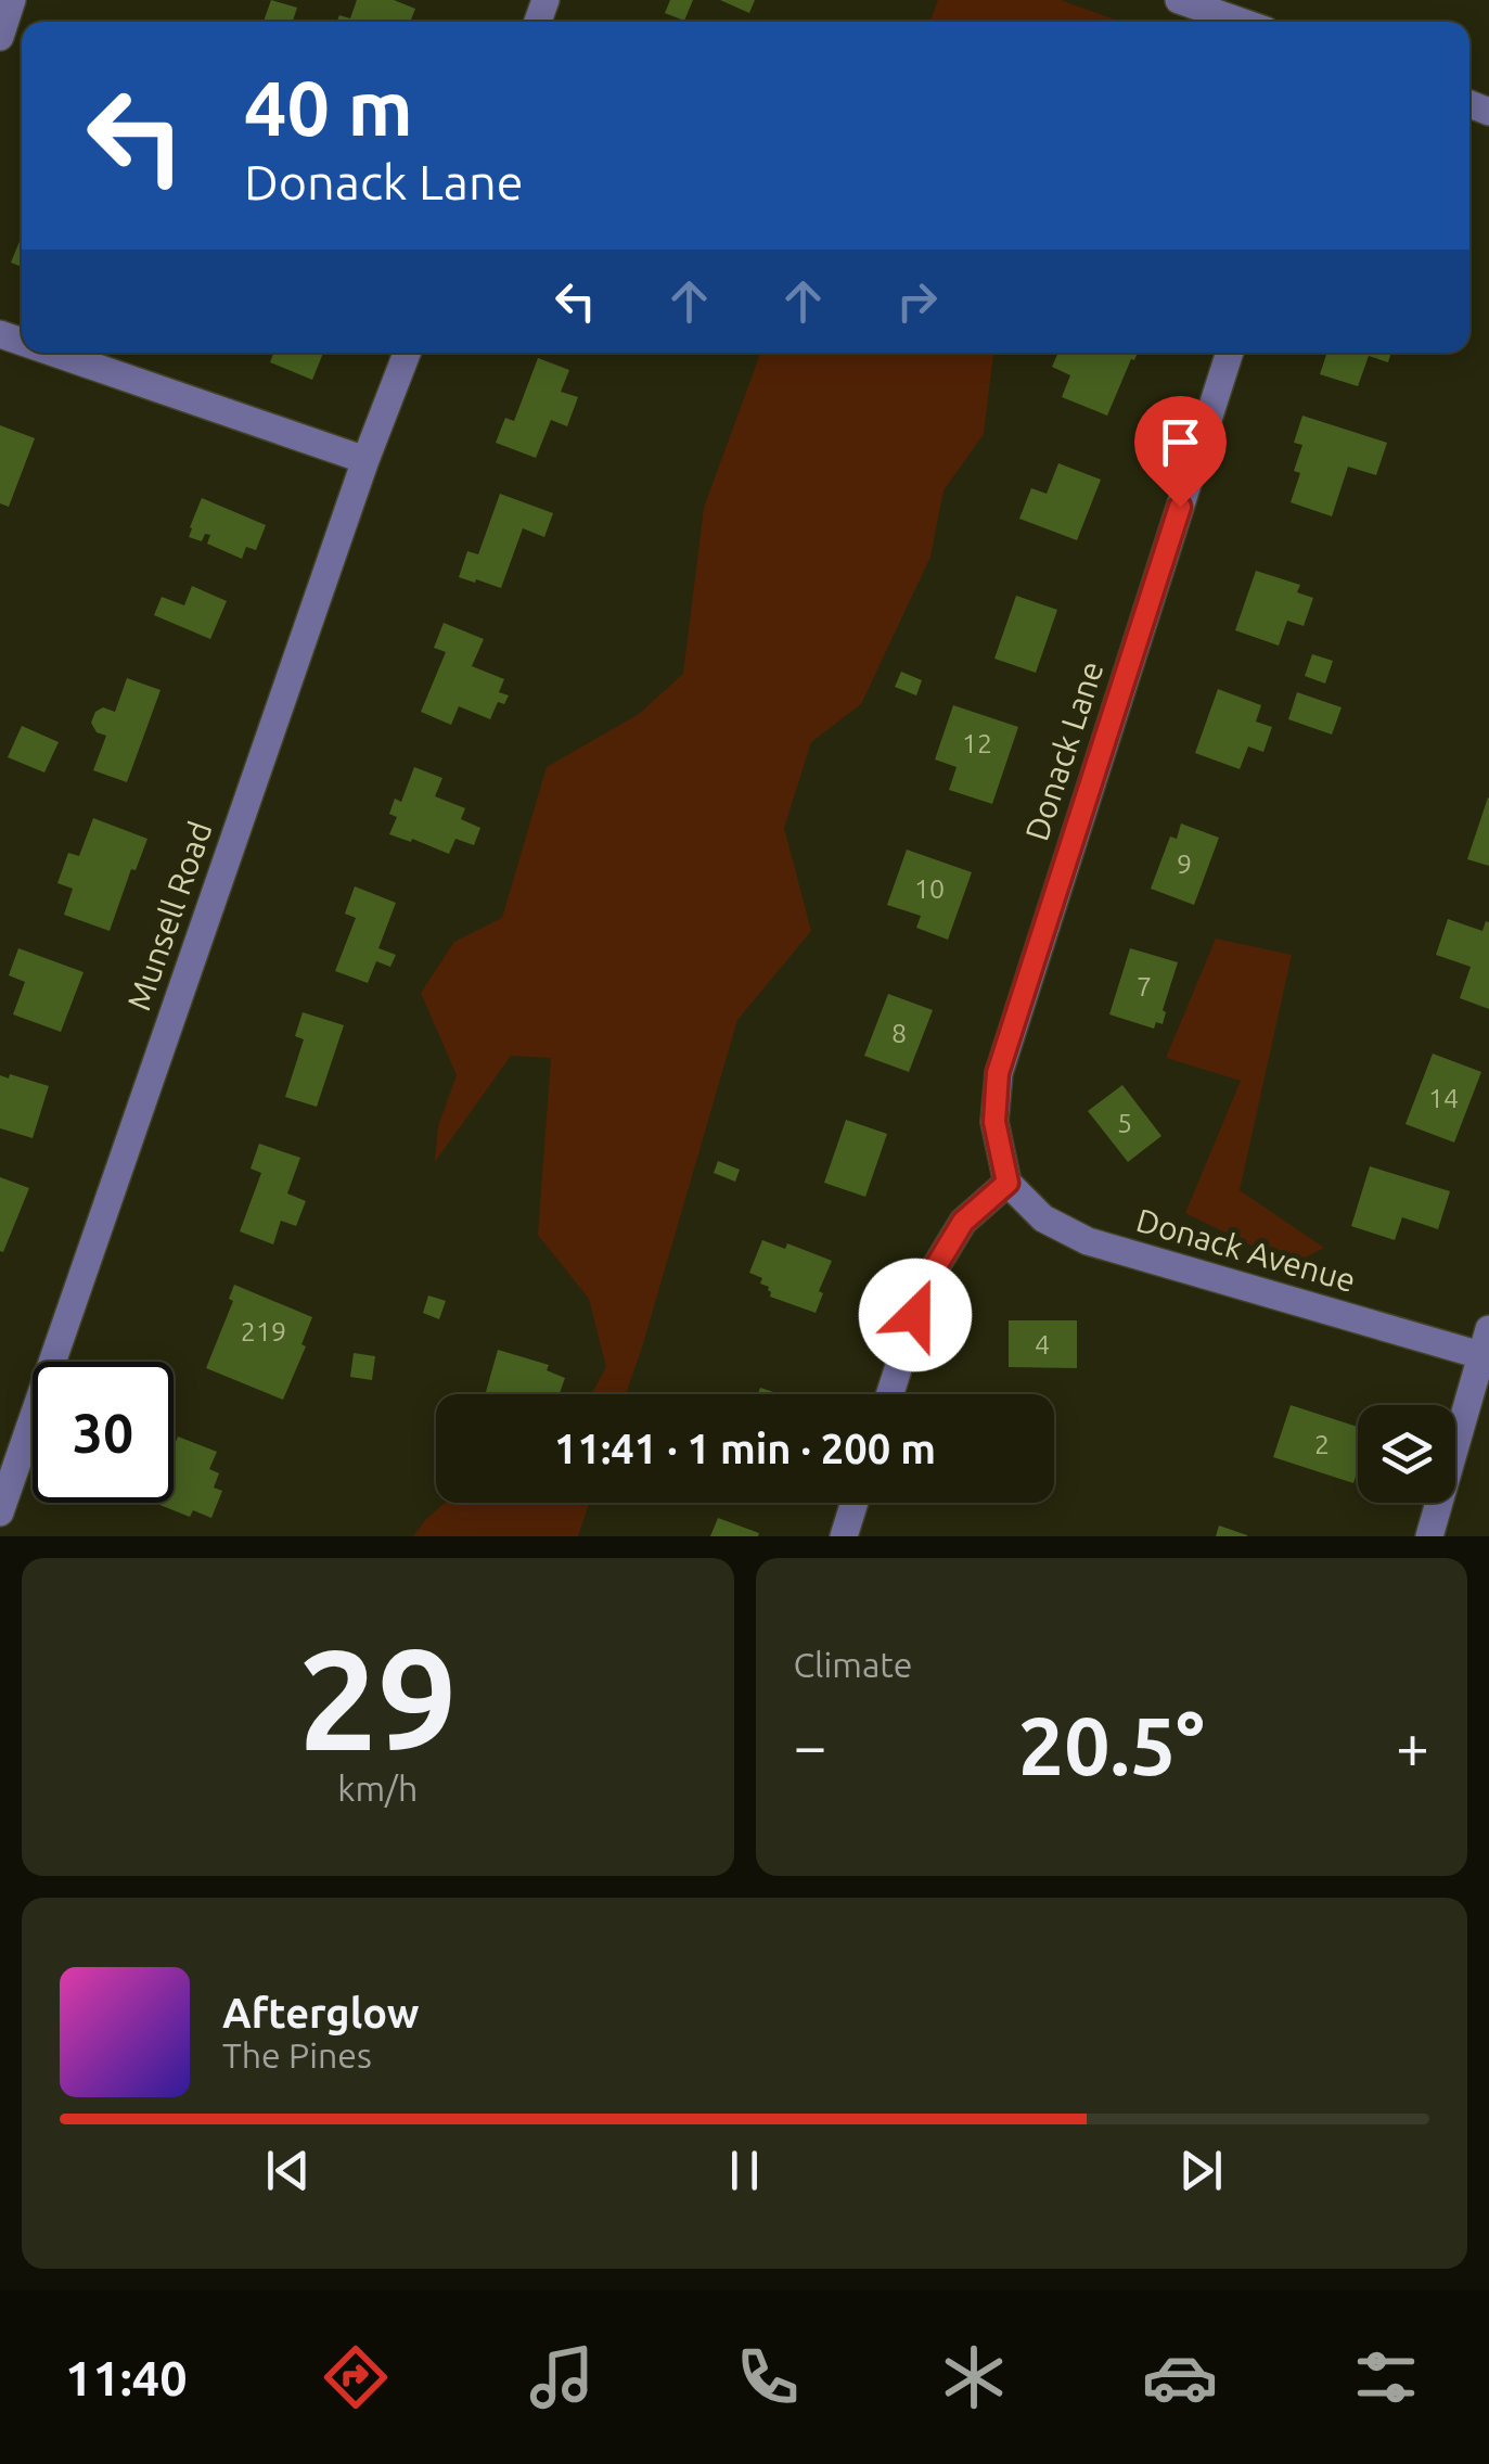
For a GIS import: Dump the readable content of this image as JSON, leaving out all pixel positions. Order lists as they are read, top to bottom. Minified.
{"streets":{"street":["Donack Lane","Munsell Road","Donack Avenue"]},"crossings":[["Donack Lane","Donack Avenue"]],"house_numbers":["12","9","10","7","8","14","5","219","4","2"],"page":{"turn":["40 m","Donack Lane"],"limit":"30","trip":"11:41 · 1 min · 200 m","tile":[["29","km/h"],"Climate"],"heat":["−","20.5°","+"],"song":["Afterglow","The Pines"],"tabs":"11:40"}}
